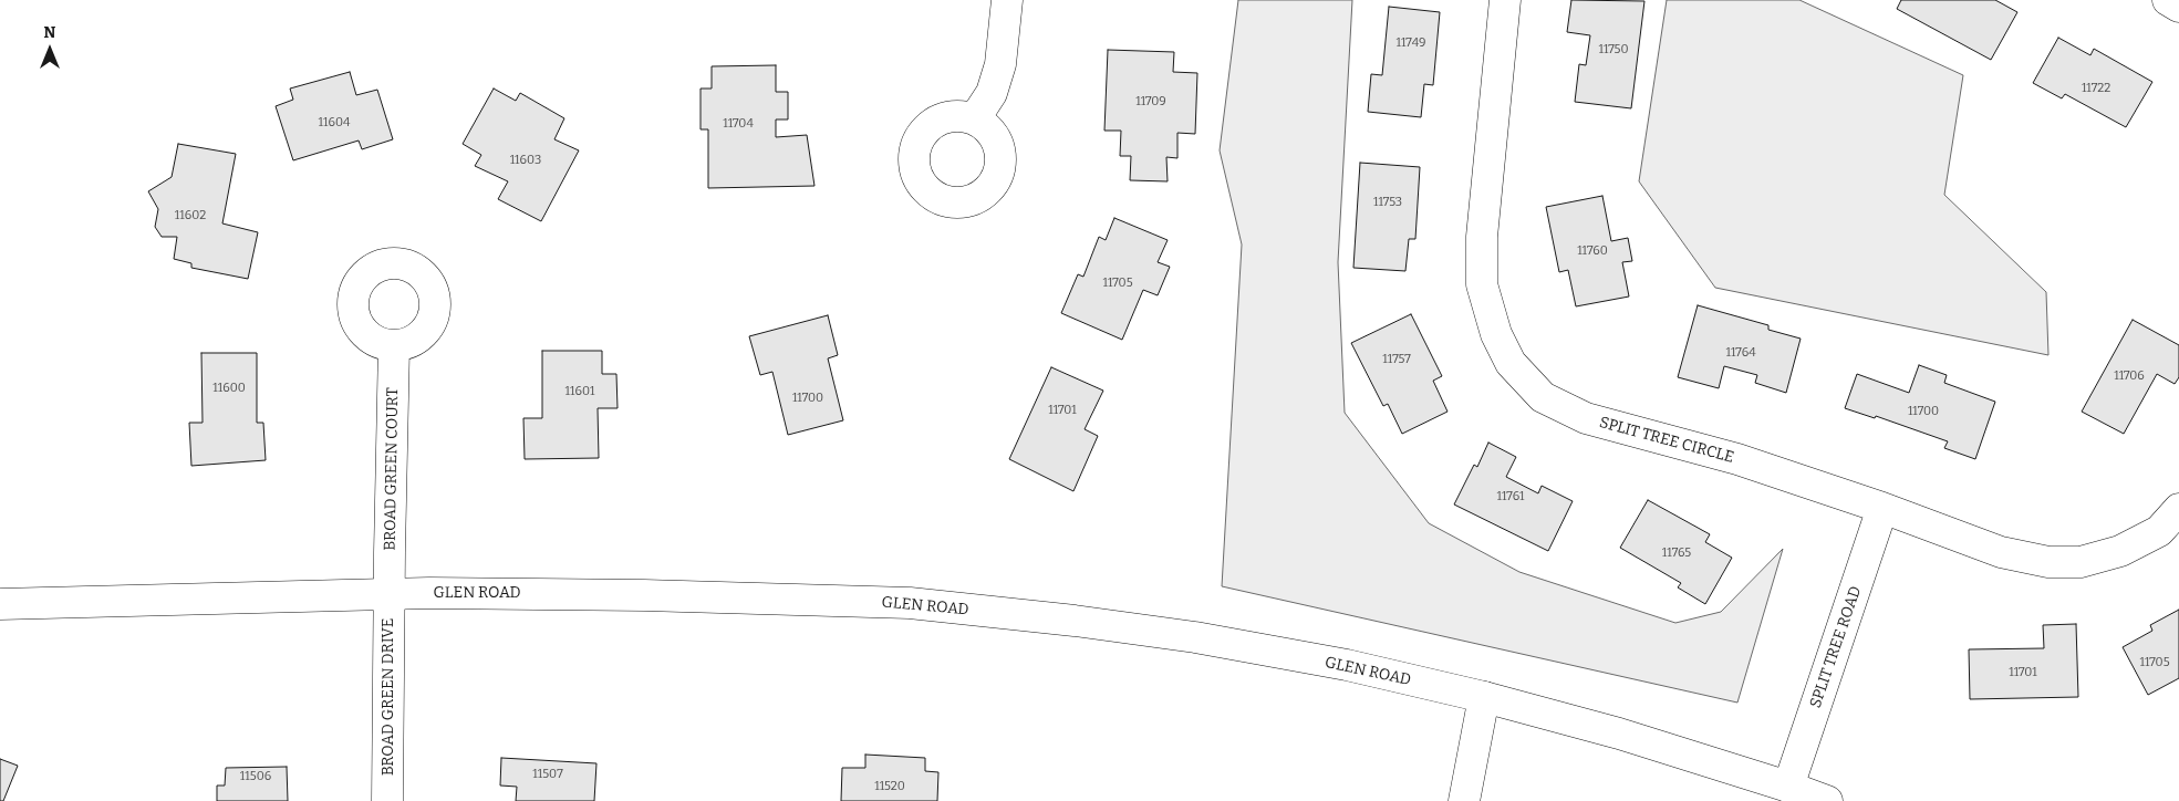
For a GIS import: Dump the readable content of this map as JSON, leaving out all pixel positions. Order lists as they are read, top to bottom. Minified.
{"streets":{"street":["SPLIT TREE CIRCLE","BROAD GREEN COURT","GLEN ROAD","SPLIT TREE ROAD","BROAD GREEN DRIVE"]},"crossings":[["SPLIT TREE CIRCLE","SPLIT TREE ROAD"],["BROAD GREEN COURT","GLEN ROAD"],["BROAD GREEN COURT","BROAD GREEN DRIVE"],["GLEN ROAD","SPLIT TREE ROAD"],["GLEN ROAD","BROAD GREEN DRIVE"]],"house_numbers":["11749","11750","11722","11709","11604","11704","11603","11753","11602","11760","11705","11764","11757","11706","11600","11601","11700","11701","11700","11761","11765","11705","11701","11507","11506","11520"],"north":"top"}
